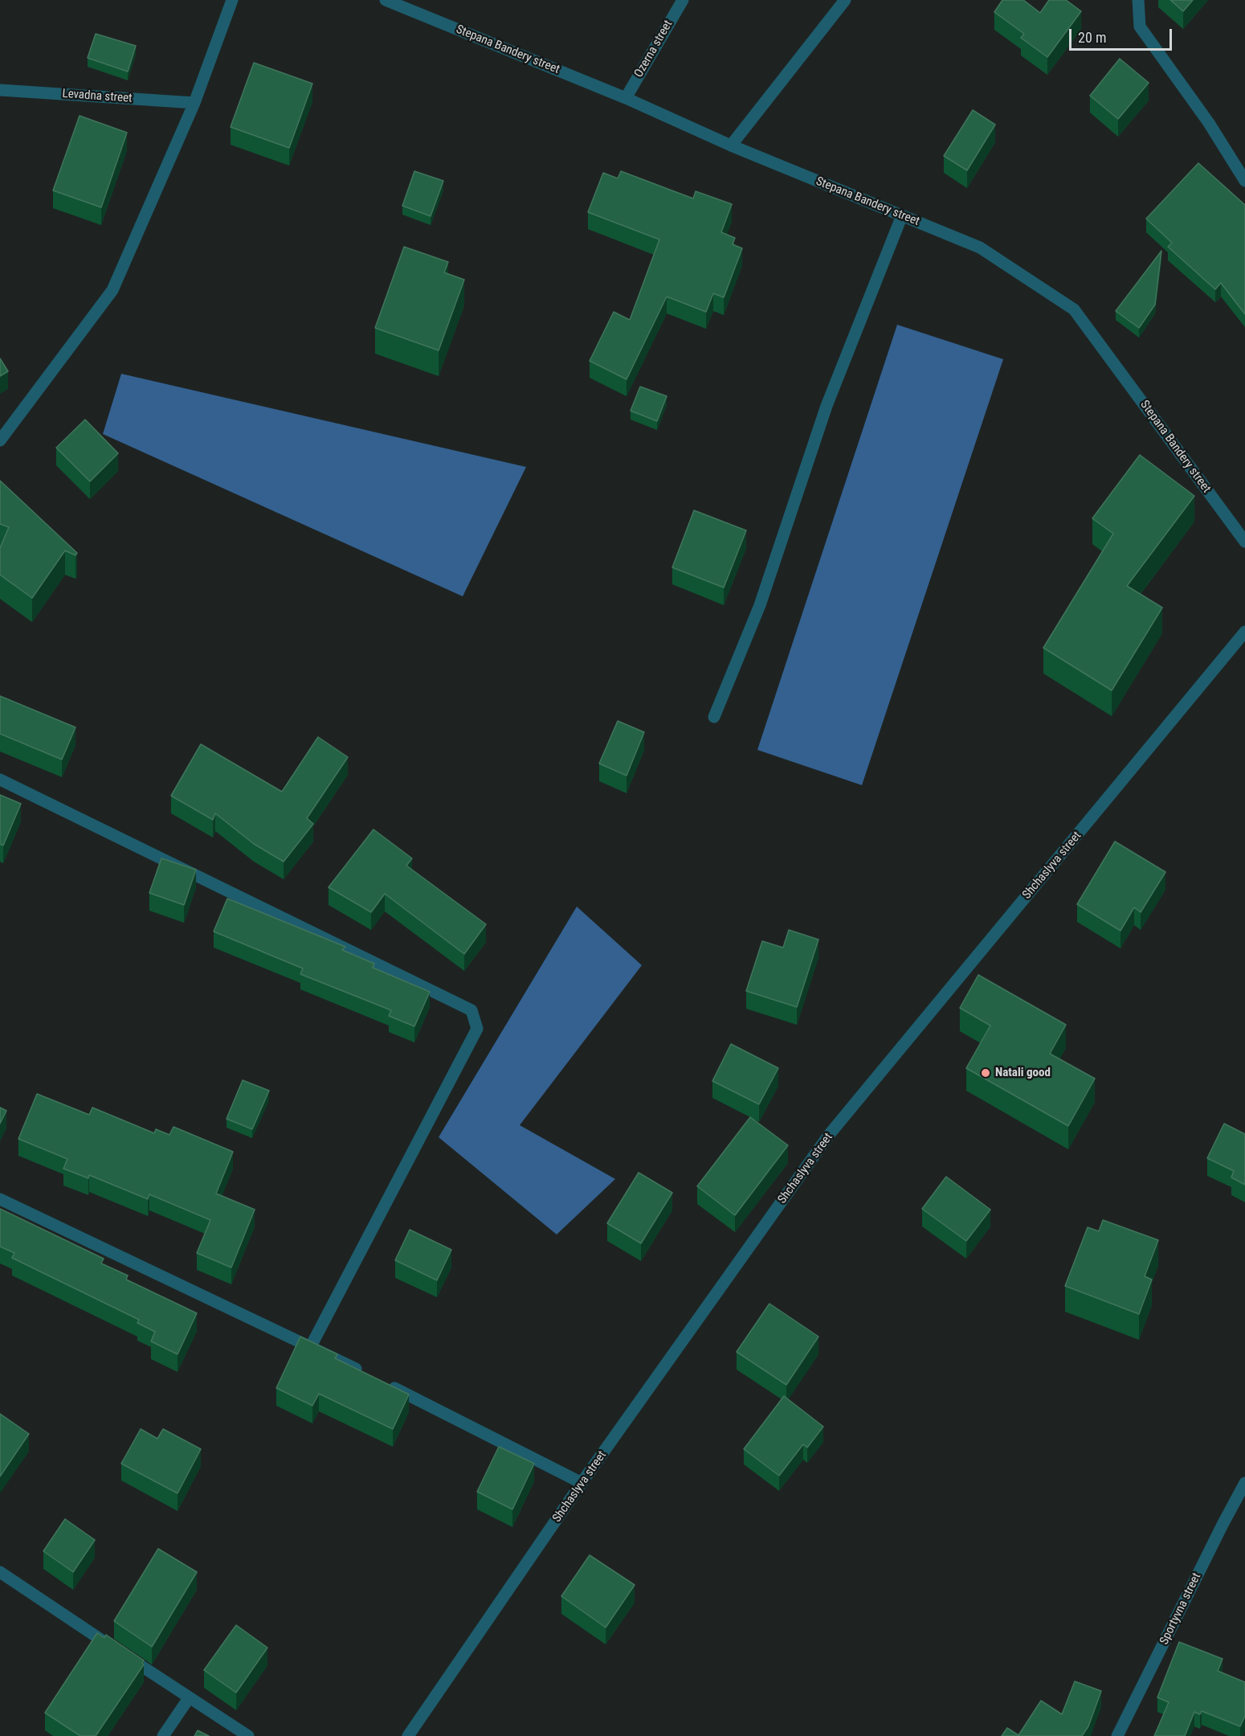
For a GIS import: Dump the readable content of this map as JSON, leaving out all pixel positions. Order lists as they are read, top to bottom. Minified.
{"streets":{"street":["Ozerna street","Stepana Bandery street","Levadna street","Shchaslyva street","Sportyvna street"]},"crossings":[["Ozerna street","Stepana Bandery street"]],"places":["Natali good"],"scale_bar":"20 m"}
